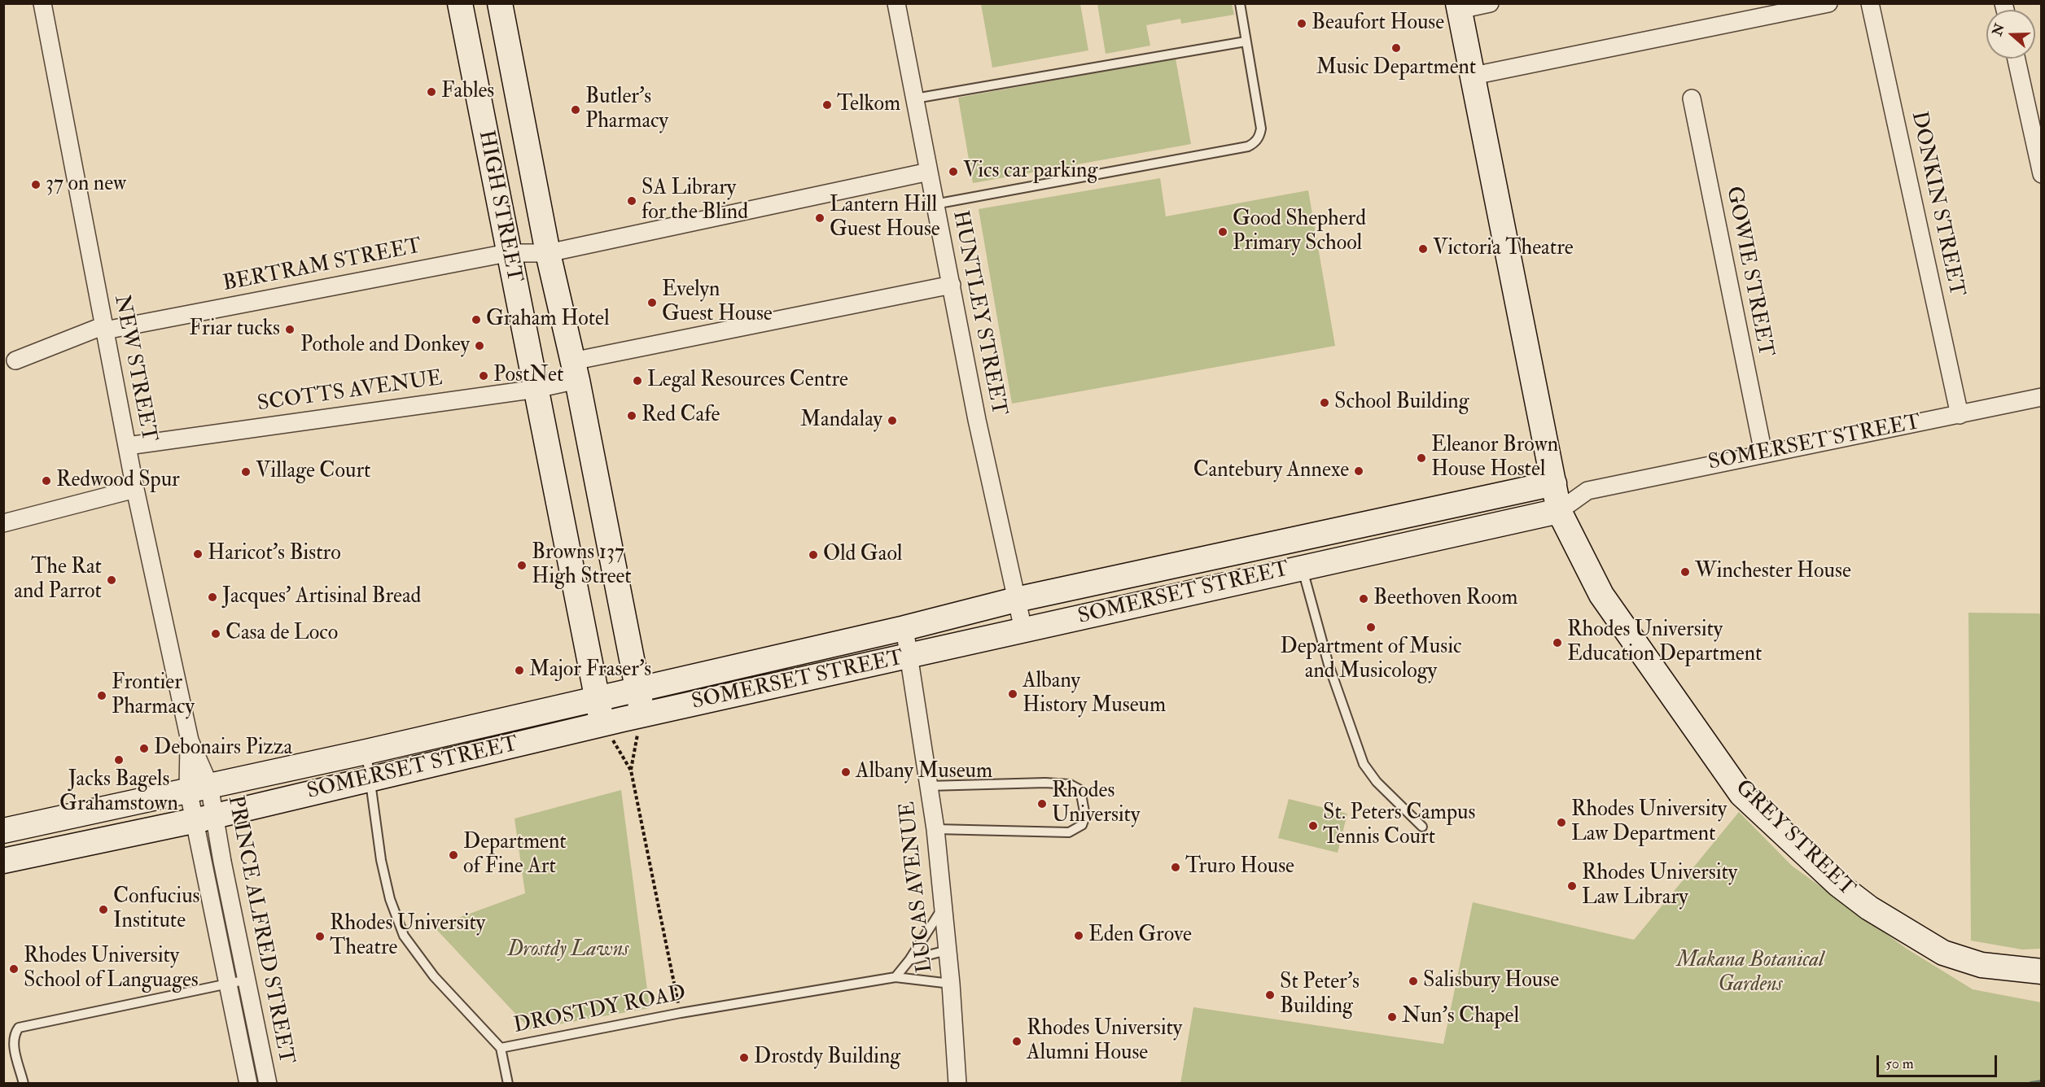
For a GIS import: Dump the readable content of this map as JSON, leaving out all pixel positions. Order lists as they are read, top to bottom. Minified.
{"streets":{"main road":["HIGH STREET","SOMERSET STREET","GREY STREET"],"street":["DONKIN STREET","BERTRAM STREET","GOWIE STREET","HUNTLEY STREET","NEW STREET","SCOTTS AVENUE","LUCAS AVENUE","PRINCE ALFRED STREET"],"lane":["DROSTDY ROAD"]},"crossings":[["DONKIN STREET","SOMERSET STREET"],["HIGH STREET","BERTRAM STREET"],["HIGH STREET","SCOTTS AVENUE"],["HIGH STREET","SOMERSET STREET"],["BERTRAM STREET","HUNTLEY STREET"],["BERTRAM STREET","NEW STREET"],["GOWIE STREET","SOMERSET STREET"],["HUNTLEY STREET","SCOTTS AVENUE"],["HUNTLEY STREET","SOMERSET STREET"],["NEW STREET","SCOTTS AVENUE"],["NEW STREET","SOMERSET STREET"],["NEW STREET","PRINCE ALFRED STREET"],["SOMERSET STREET","GREY STREET"],["SOMERSET STREET","LUCAS AVENUE"],["SOMERSET STREET","PRINCE ALFRED STREET"],["SOMERSET STREET","DROSTDY ROAD"],["LUCAS AVENUE","DROSTDY ROAD"]],"parks":["Drostdy Lawns","Makana Botanical Gardens"],"places":["Beaufort House","Music Department","Fables","Telkom","Butler's Pharmacy","Vics car parking","37 on new","SA Library for the Blind","Lantern Hill Guest House","Good Shepherd Primary School","Victoria Theatre","Evelyn Guest House","Graham Hotel","Friar tucks","Pothole and Donkey","PostNet","Legal Resources Centre","School Building","Red Cafe","Mandalay","Eleanor Brown House Hostel","Cantebury Annexe","Village Court","Redwood Spur","Haricot's Bistro","Old Gaol","Browns 137 High Street","Winchester House","The Rat and Parrot","Jacques' Artisinal Bread","Beethoven Room","Department of Music and Musicology","Casa de Loco","Rhodes University Education Department","Major Fraser's","Albany History Museum","Frontier Pharmacy","Debonairs Pizza","Jacks Bagels Grahamstown","Albany Museum","Rhodes University","Rhodes University Law Department","St. Peters Campus Tennis Court","Department of Fine Art","Truro House","Rhodes University Law Library","Confucius Institute","Eden Grove","Rhodes University Theatre","Rhodes University School of Languages","Salisbury House","St Peter's Building","Nun's Chapel","Rhodes University Alumni House","Drostdy Building"],"scale_bar":"50 m","north":"left"}
